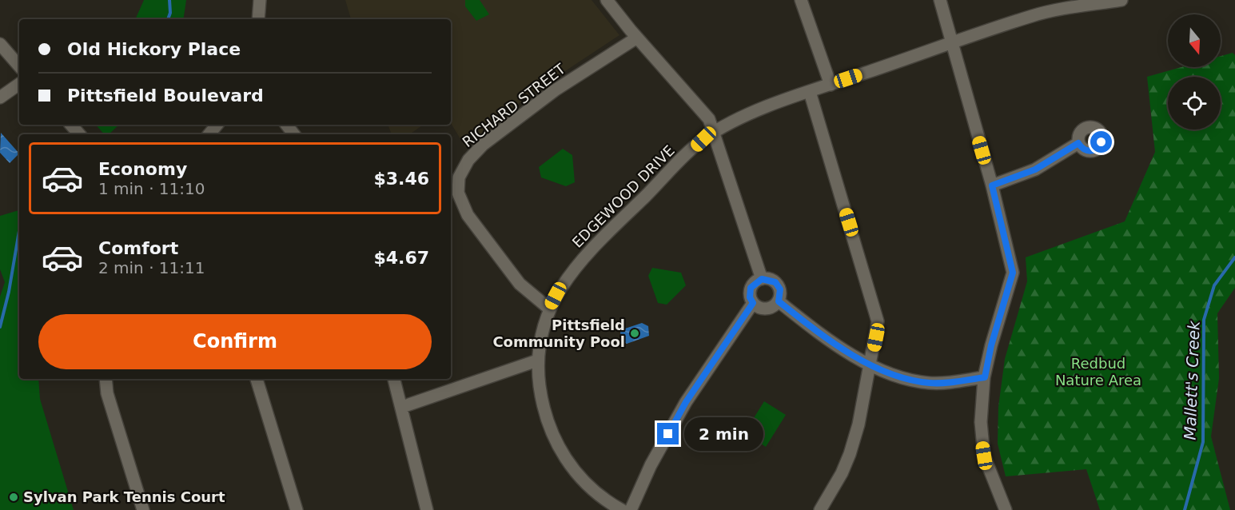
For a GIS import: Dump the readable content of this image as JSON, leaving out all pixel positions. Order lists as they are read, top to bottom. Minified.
{"streets":{"street":["RICHARD STREET","EDGEWOOD DRIVE"]},"crossings":[["RICHARD STREET","EDGEWOOD DRIVE"]],"water":["Mallett's Creek"],"parks":["Redbud Nature Area"],"places":["Pittsfield Community Pool","Sylvan Park Tennis Court"],"north":"bottom","page":{"banner":["Old Hickory Place","Pittsfield Boulevard"],"list":[{"name":"Economy","note":"1 min · 11:10","value":"$3.46"},{"name":"Comfort","note":"2 min · 11:11","value":"$4.67"}],"buttons":"Confirm","bubble":"2 min"}}
